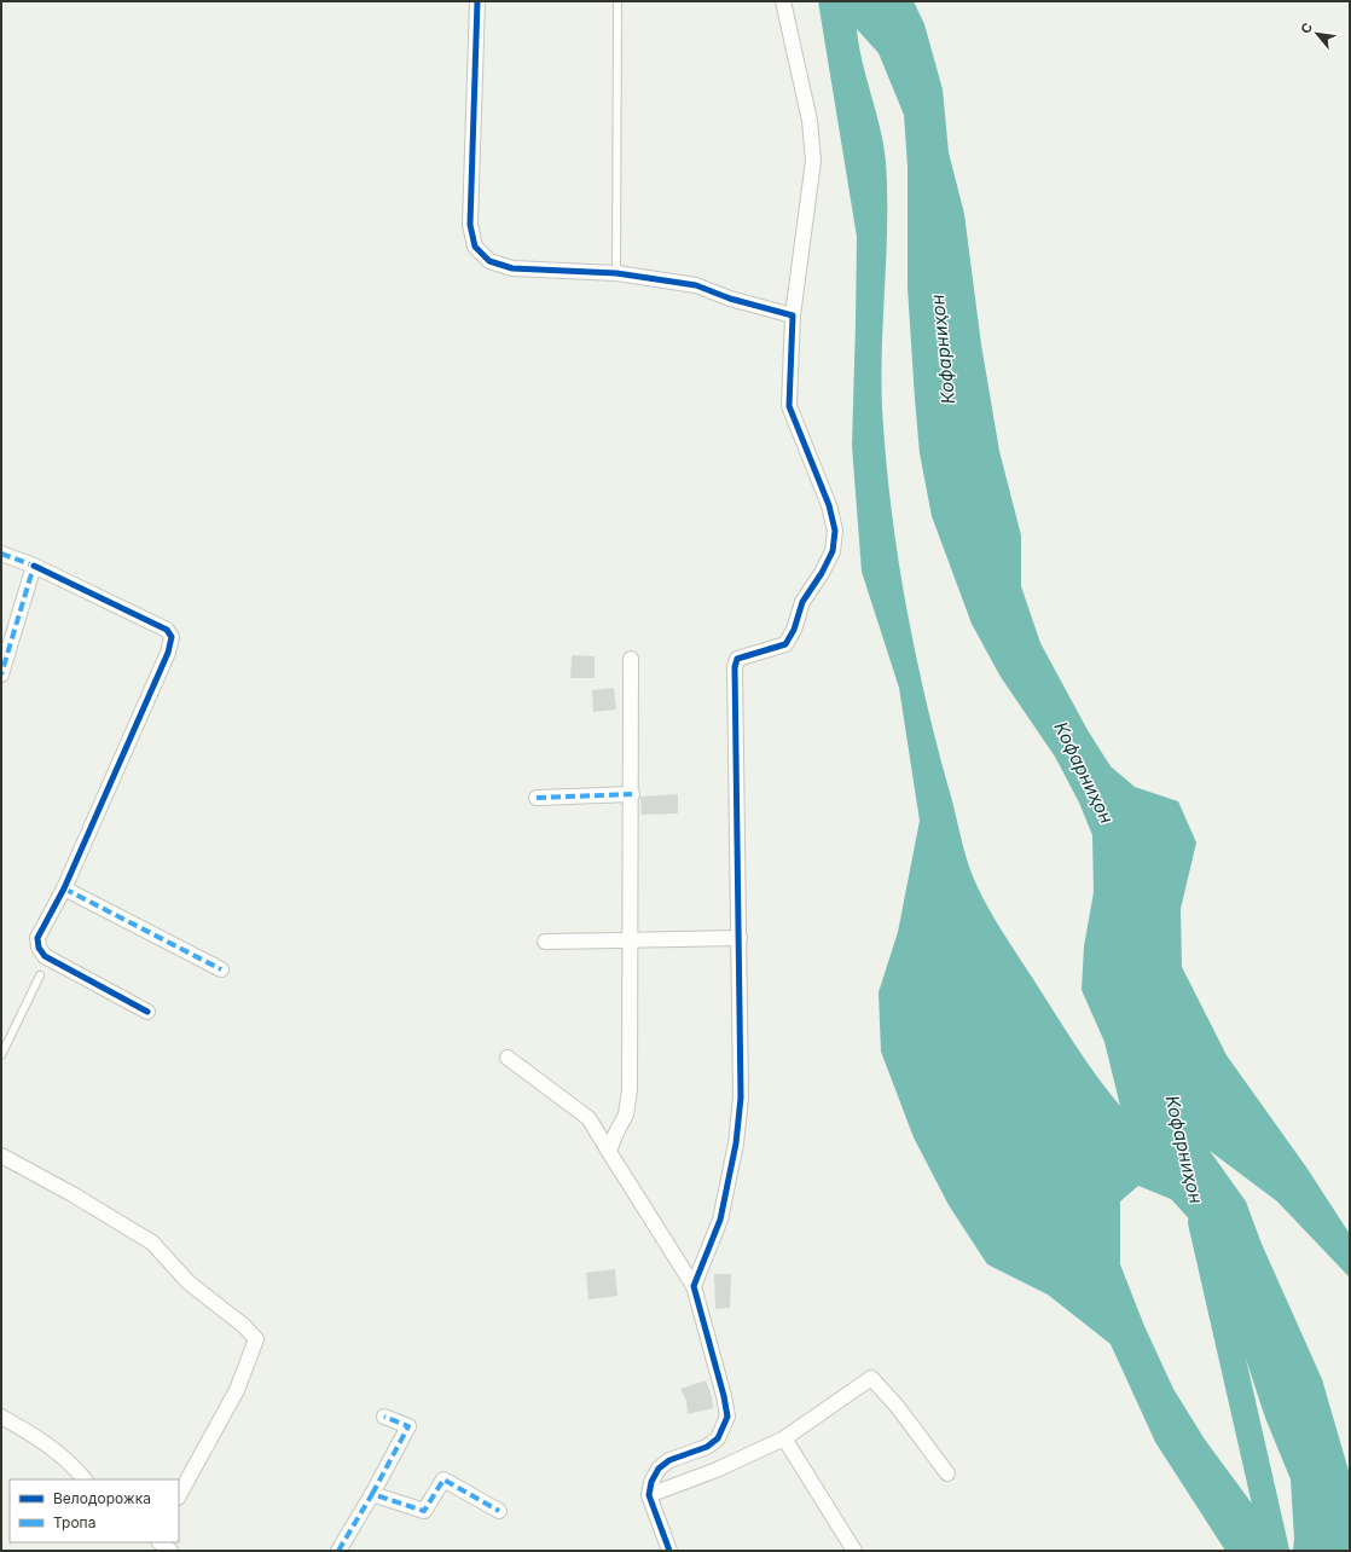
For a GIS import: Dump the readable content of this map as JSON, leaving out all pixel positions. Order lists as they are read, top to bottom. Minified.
{"water":["Кофарниҳон"],"legend":["Велодорожка","Тропа"],"north":"top left"}
